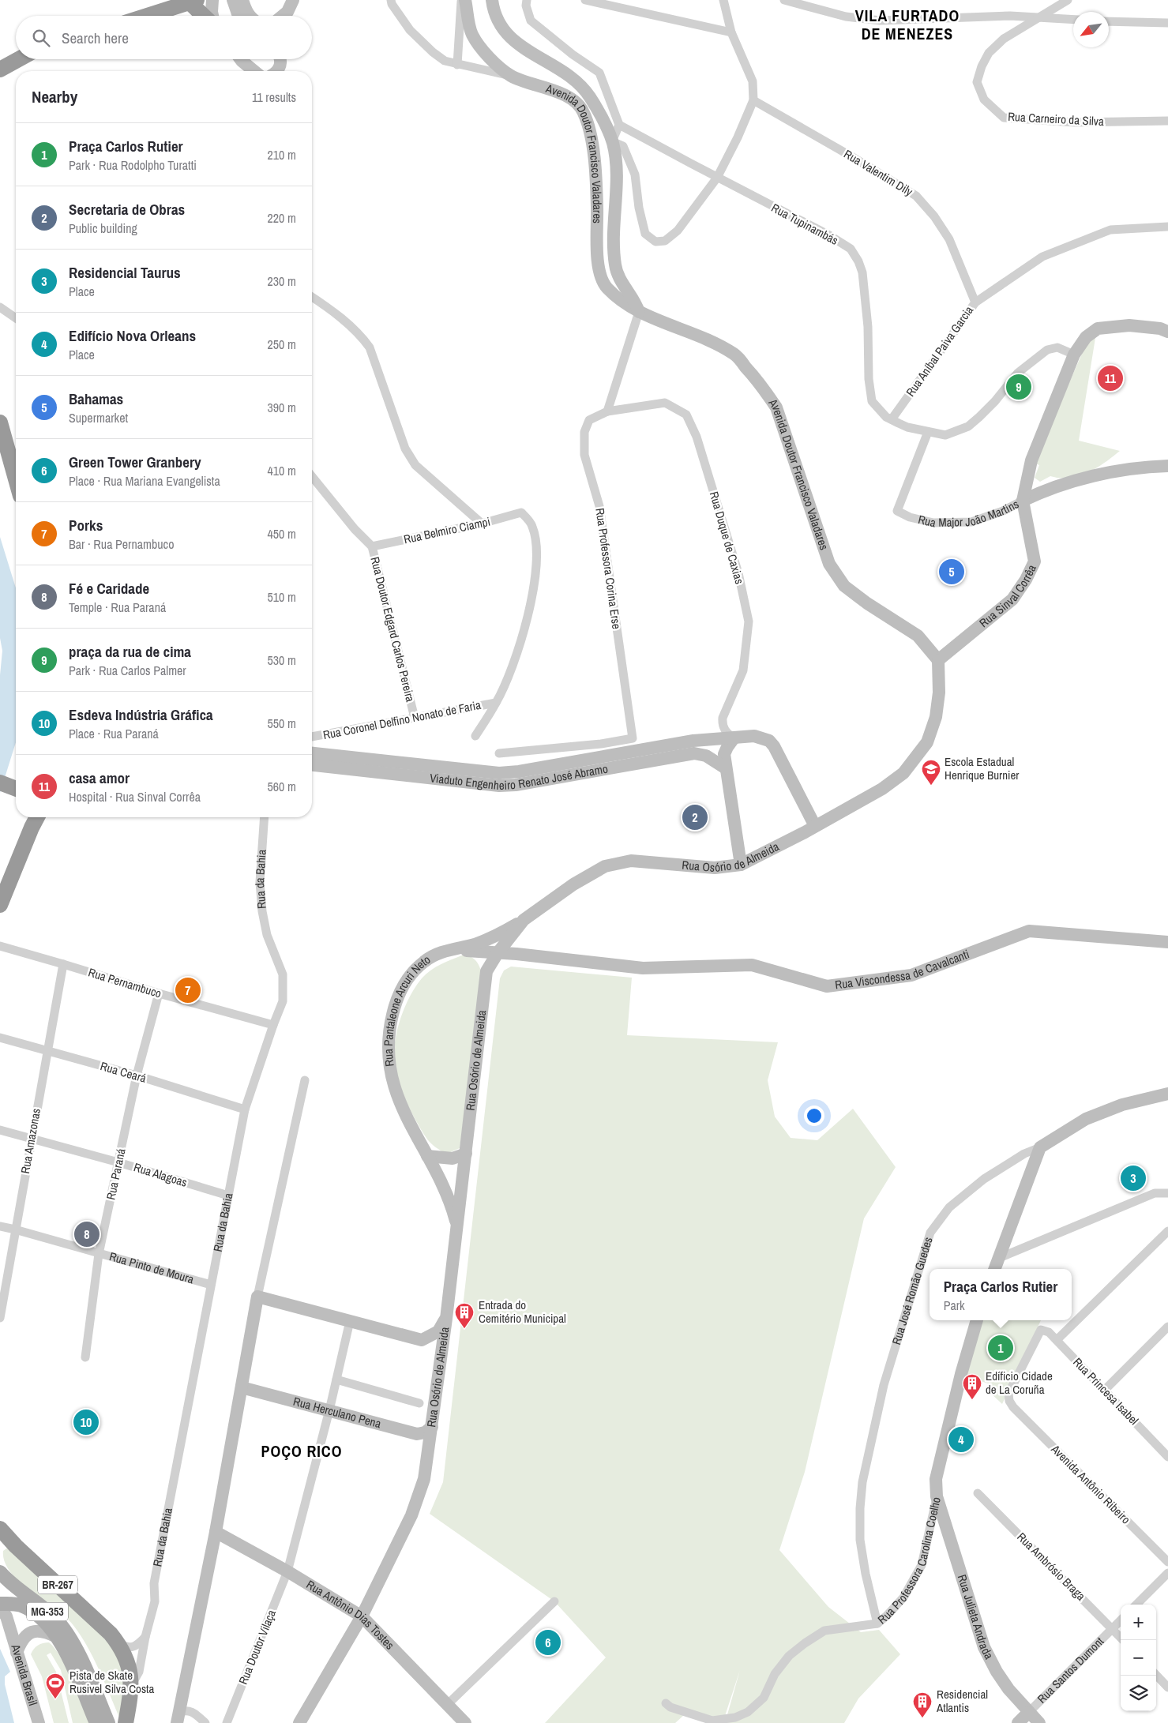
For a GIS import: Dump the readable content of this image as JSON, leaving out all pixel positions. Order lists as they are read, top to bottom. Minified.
{"streets":{"highway":["Rua da Bahia","BR-267"],"main road":["Avenida Doutor Francisco Valadares","Rua Major João Martins","Rua Sinval Corrêa","Viaduto Engenheiro Renato José Abramo","Rua Osório de Almeida","Rua Viscondessa de Cavalcanti","Rua Pantaleone Arcuri Neto","Rua José Romão Guedes","Rua Herculano Pena","Rua Professora Carolina Coelho","MG-353","Rua Antônio Dias Tostes","Rua Julieta Andrada","Rua Santos Dumont","Avenida Brasil"],"street":["Rua Carneiro da Silva","Rua Valentim Dily","Rua Tupinambás","Rua Aníbal Paiva Garcia","Rua Belmiro Ciampi","Rua Duque de Caxias","Rua Professora Corina Erse","Rua Doutor Edgard Carlos Pereira","Rua Coronel Delfino Nonato de Faria","Rua Pernambuco","Rua Ceará","Rua Amazonas","Rua Paraná","Rua Alagoas","Rua Pinto de Moura","Rua Princesa Isabel","Avenida Antônio Ribeiro","Rua Ambrósio Braga","Rua Doutor Vilaça"]},"crossings":[["Avenida Doutor Francisco Valadares","Rua Sinval Corrêa"],["Avenida Doutor Francisco Valadares","Rua Osório de Almeida"],["Rua Valentim Dily","Rua Aníbal Paiva Garcia"],["Rua Tupinambás","Rua Aníbal Paiva Garcia"],["Rua Major João Martins","Rua Sinval Corrêa"],["Rua Belmiro Ciampi","Rua Doutor Edgard Carlos Pereira"],["Rua Belmiro Ciampi","Rua Coronel Delfino Nonato de Faria"],["Rua Duque de Caxias","Rua Professora Corina Erse"],["Rua Sinval Corrêa","Rua Osório de Almeida"],["Rua Doutor Edgard Carlos Pereira","Rua Coronel Delfino Nonato de Faria"],["Rua Osório de Almeida","Rua Viscondessa de Cavalcanti"],["Rua Osório de Almeida","Rua Pantaleone Arcuri Neto"],["Rua Osório de Almeida","Rua Herculano Pena"],["Rua Osório de Almeida","Rua Antônio Dias Tostes"],["Rua da Bahia","Rua Pernambuco"],["Rua da Bahia","Rua Ceará"],["Rua da Bahia","Rua Alagoas"],["Rua da Bahia","Rua Pinto de Moura"],["Rua da Bahia","BR-267"],["Rua Viscondessa de Cavalcanti","Rua Pantaleone Arcuri Neto"],["Rua Pernambuco","Rua Amazonas"],["Rua Pernambuco","Rua Paraná"],["Rua Ceará","Rua Amazonas"],["Rua Ceará","Rua Paraná"],["Rua Amazonas","Rua Alagoas"],["Rua Amazonas","Rua Pinto de Moura"],["Rua Paraná","Rua Alagoas"],["Rua Paraná","Rua Pinto de Moura"],["Rua José Romão Guedes","Rua Professora Carolina Coelho"],["Rua Princesa Isabel","Avenida Antônio Ribeiro"],["Rua Herculano Pena","Rua Doutor Vilaça"],["Rua Professora Carolina Coelho","Rua Julieta Andrada"],["Rua Ambrósio Braga","Rua Santos Dumont"],["Rua Antônio Dias Tostes","Rua Doutor Vilaça"],["Rua Julieta Andrada","Rua Santos Dumont"]],"districts":["VILA FURTADO DE MENEZES","POÇO RICO"],"places":{"school or university":["Escola Estadual Henrique Burnier"],"building":["Entrada do Cemitério Municipal","Edíficio Cidade de La Coruña","Residencial Atlantis"],"sports":["Pista de Skate Rusivel Silva Costa"]},"north":"bottom left","page":{"search":"Search here","heading":["Nearby","11 results"],"list":[{"mark":"1","name":"Praça Carlos Rutier","note":"Park · Rua Rodolpho Turatti","value":"210 m"},{"mark":"2","name":"Secretaria de Obras","note":"Public building","value":"220 m"},{"mark":"3","name":"Residencial Taurus","note":"Place","value":"230 m"},{"mark":"4","name":"Edifício Nova Orleans","note":"Place","value":"250 m"},{"mark":"5","name":"Bahamas","note":"Supermarket","value":"390 m"},{"mark":"6","name":"Green Tower Granbery","note":"Place · Rua Mariana Evangelista","value":"410 m"},{"mark":"7","name":"Porks","note":"Bar · Rua Pernambuco","value":"450 m"},{"mark":"8","name":"Fé e Caridade","note":"Temple · Rua Paraná","value":"510 m"},{"mark":"9","name":"praça da rua de cima","note":"Park · Rua Carlos Palmer","value":"530 m"},{"mark":"10","name":"Esdeva Indústria Gráfica","note":"Place · Rua Paraná","value":"550 m"},{"mark":"11","name":"casa amor","note":"Hospital · Rua Sinval Corrêa","value":"560 m"}],"pins":["11","9","5","2","7","3","8","1","10","4","6"],"popup":["Praça Carlos Rutier","Park"],"map_buttons":["+","−"]}}
